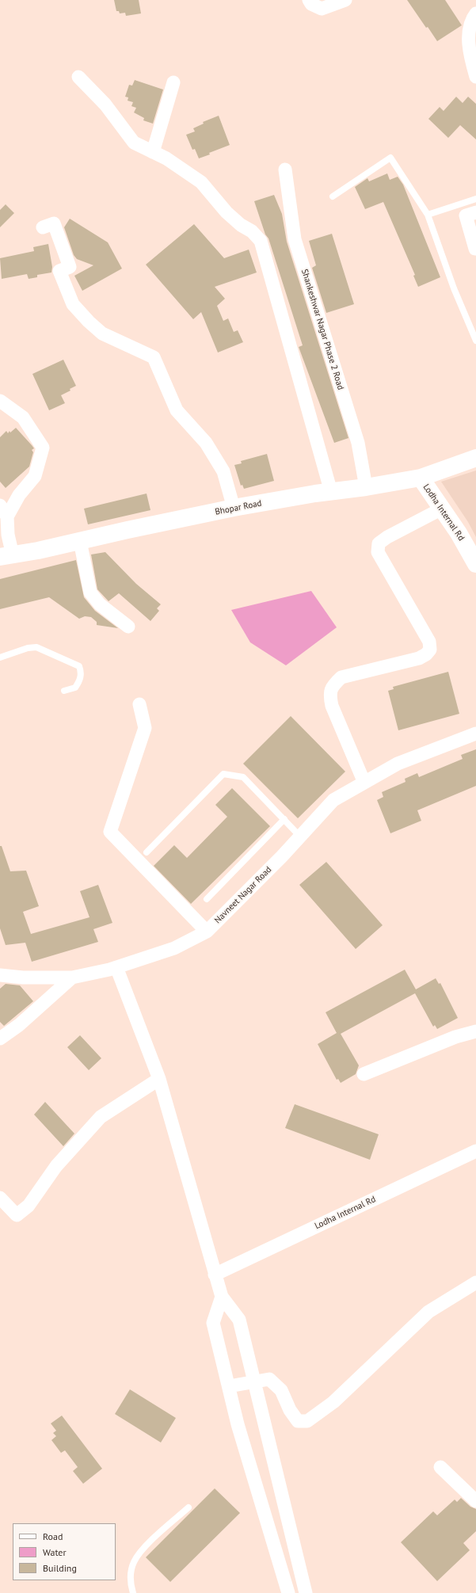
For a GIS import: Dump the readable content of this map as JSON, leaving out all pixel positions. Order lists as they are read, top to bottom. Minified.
{"streets":{"street":["Shankeshwar Nagar Phase 2 Road","Bhopar Road","Lodha Internal Rd","Navneet Nagar Road"]},"crossings":[["Shankeshwar Nagar Phase 2 Road","Bhopar Road"],["Bhopar Road","Lodha Internal Rd"]],"legend":["Road","Water","Building"]}
